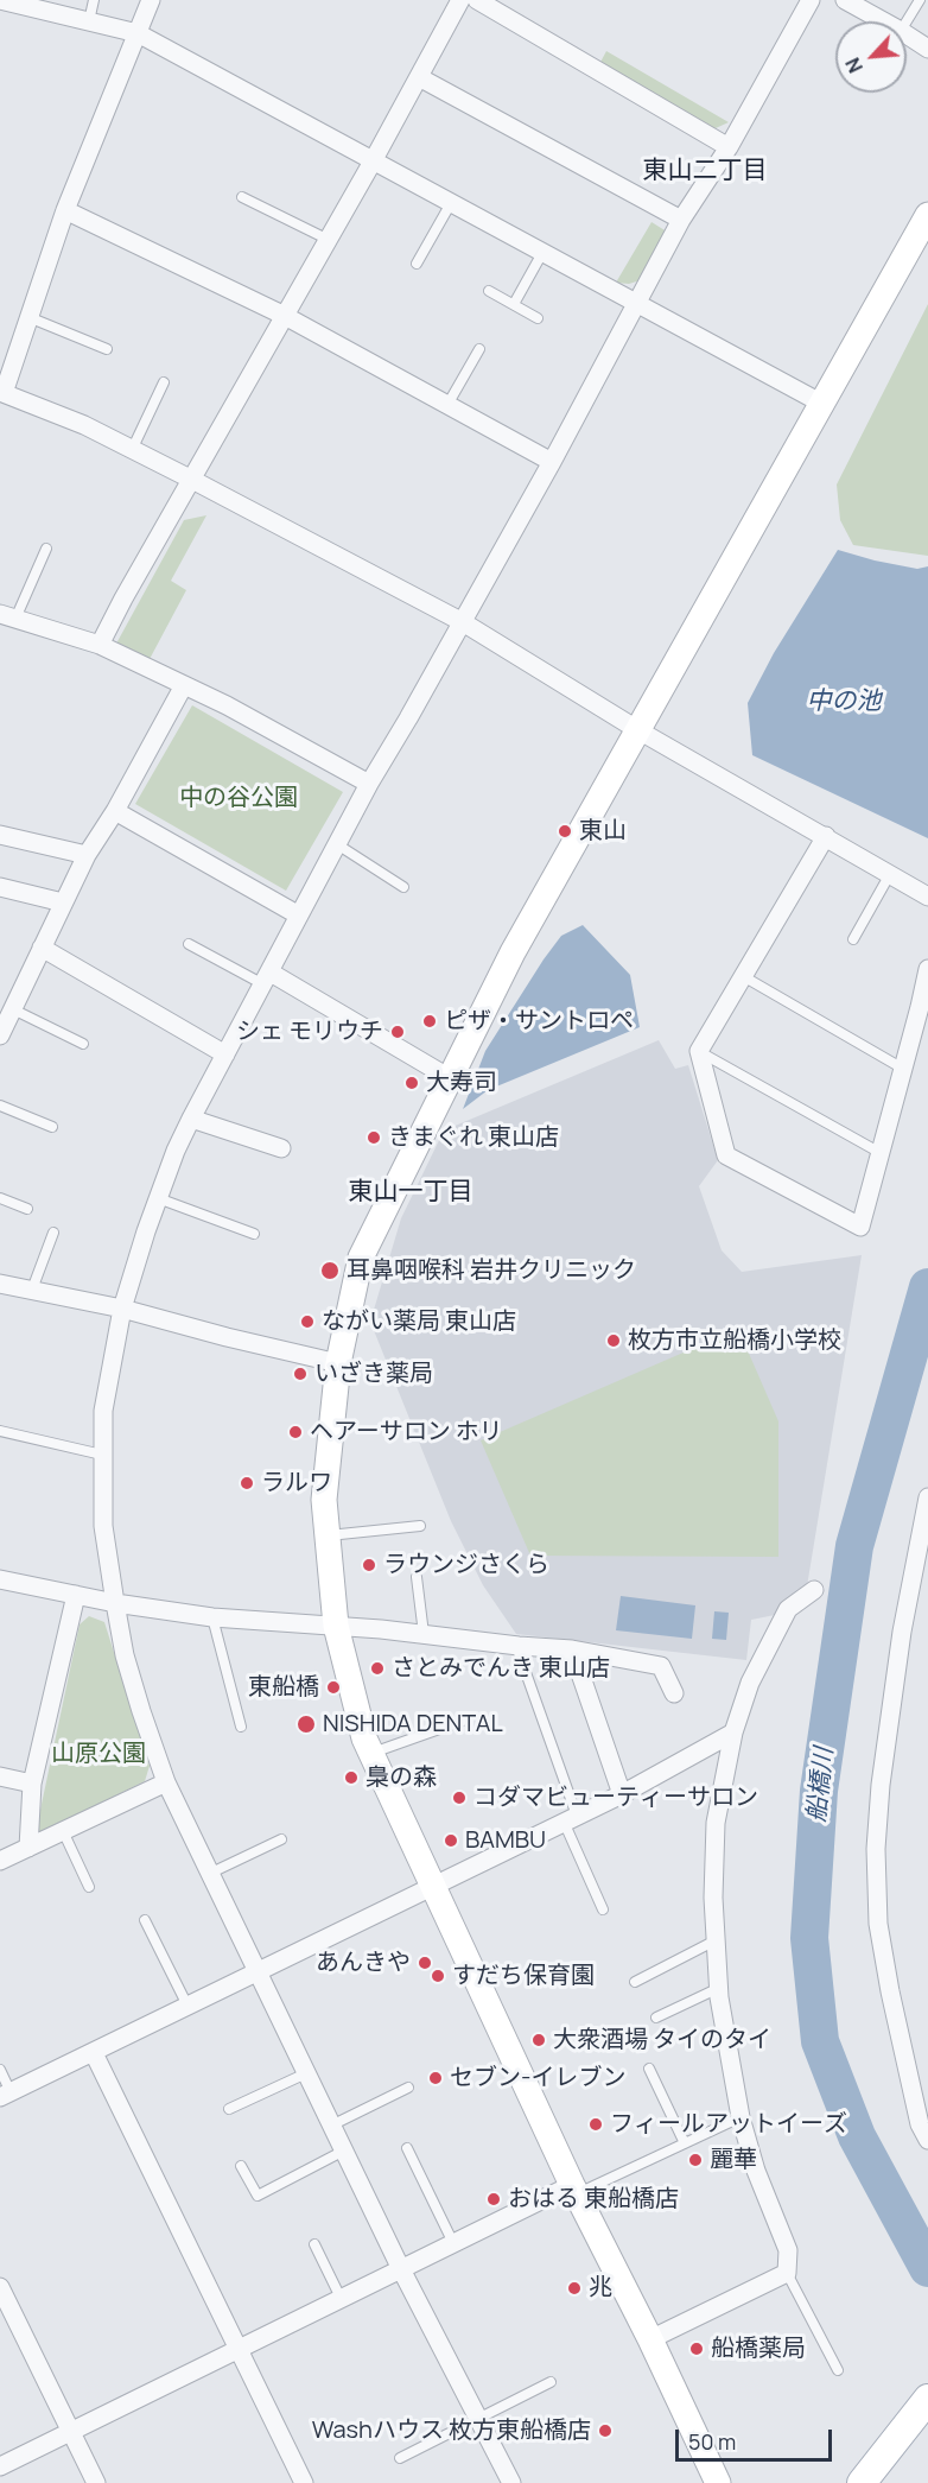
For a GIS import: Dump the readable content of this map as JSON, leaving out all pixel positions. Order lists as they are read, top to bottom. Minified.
{"districts":["東山二丁目","東山一丁目"],"water":["中の池","船橋川"],"parks":["中の谷公園","山原公園"],"places":["東山","ピザ・サントロペ","シェ モリウチ","大寿司","きまぐれ 東山店","耳鼻咽喉科 岩井クリニック","ながい薬局 東山店","枚方市立船橋小学校","いざき薬局","ヘアーサロン ホリ","ラルワ","ラウンジさくら","さとみでんき 東山店","東船橋","NISHIDA DENTAL","梟の森","コダマビューティーサロン","BAMBU","あんきや","すだち保育園","大衆酒場 タイのタイ","セブン-イレブン","フィールアットイーズ","麗華","おはる 東船橋店","兆","船橋薬局","Washハウス 枚方東船橋店"],"scale_bar":"50 m","north":"bottom left"}
